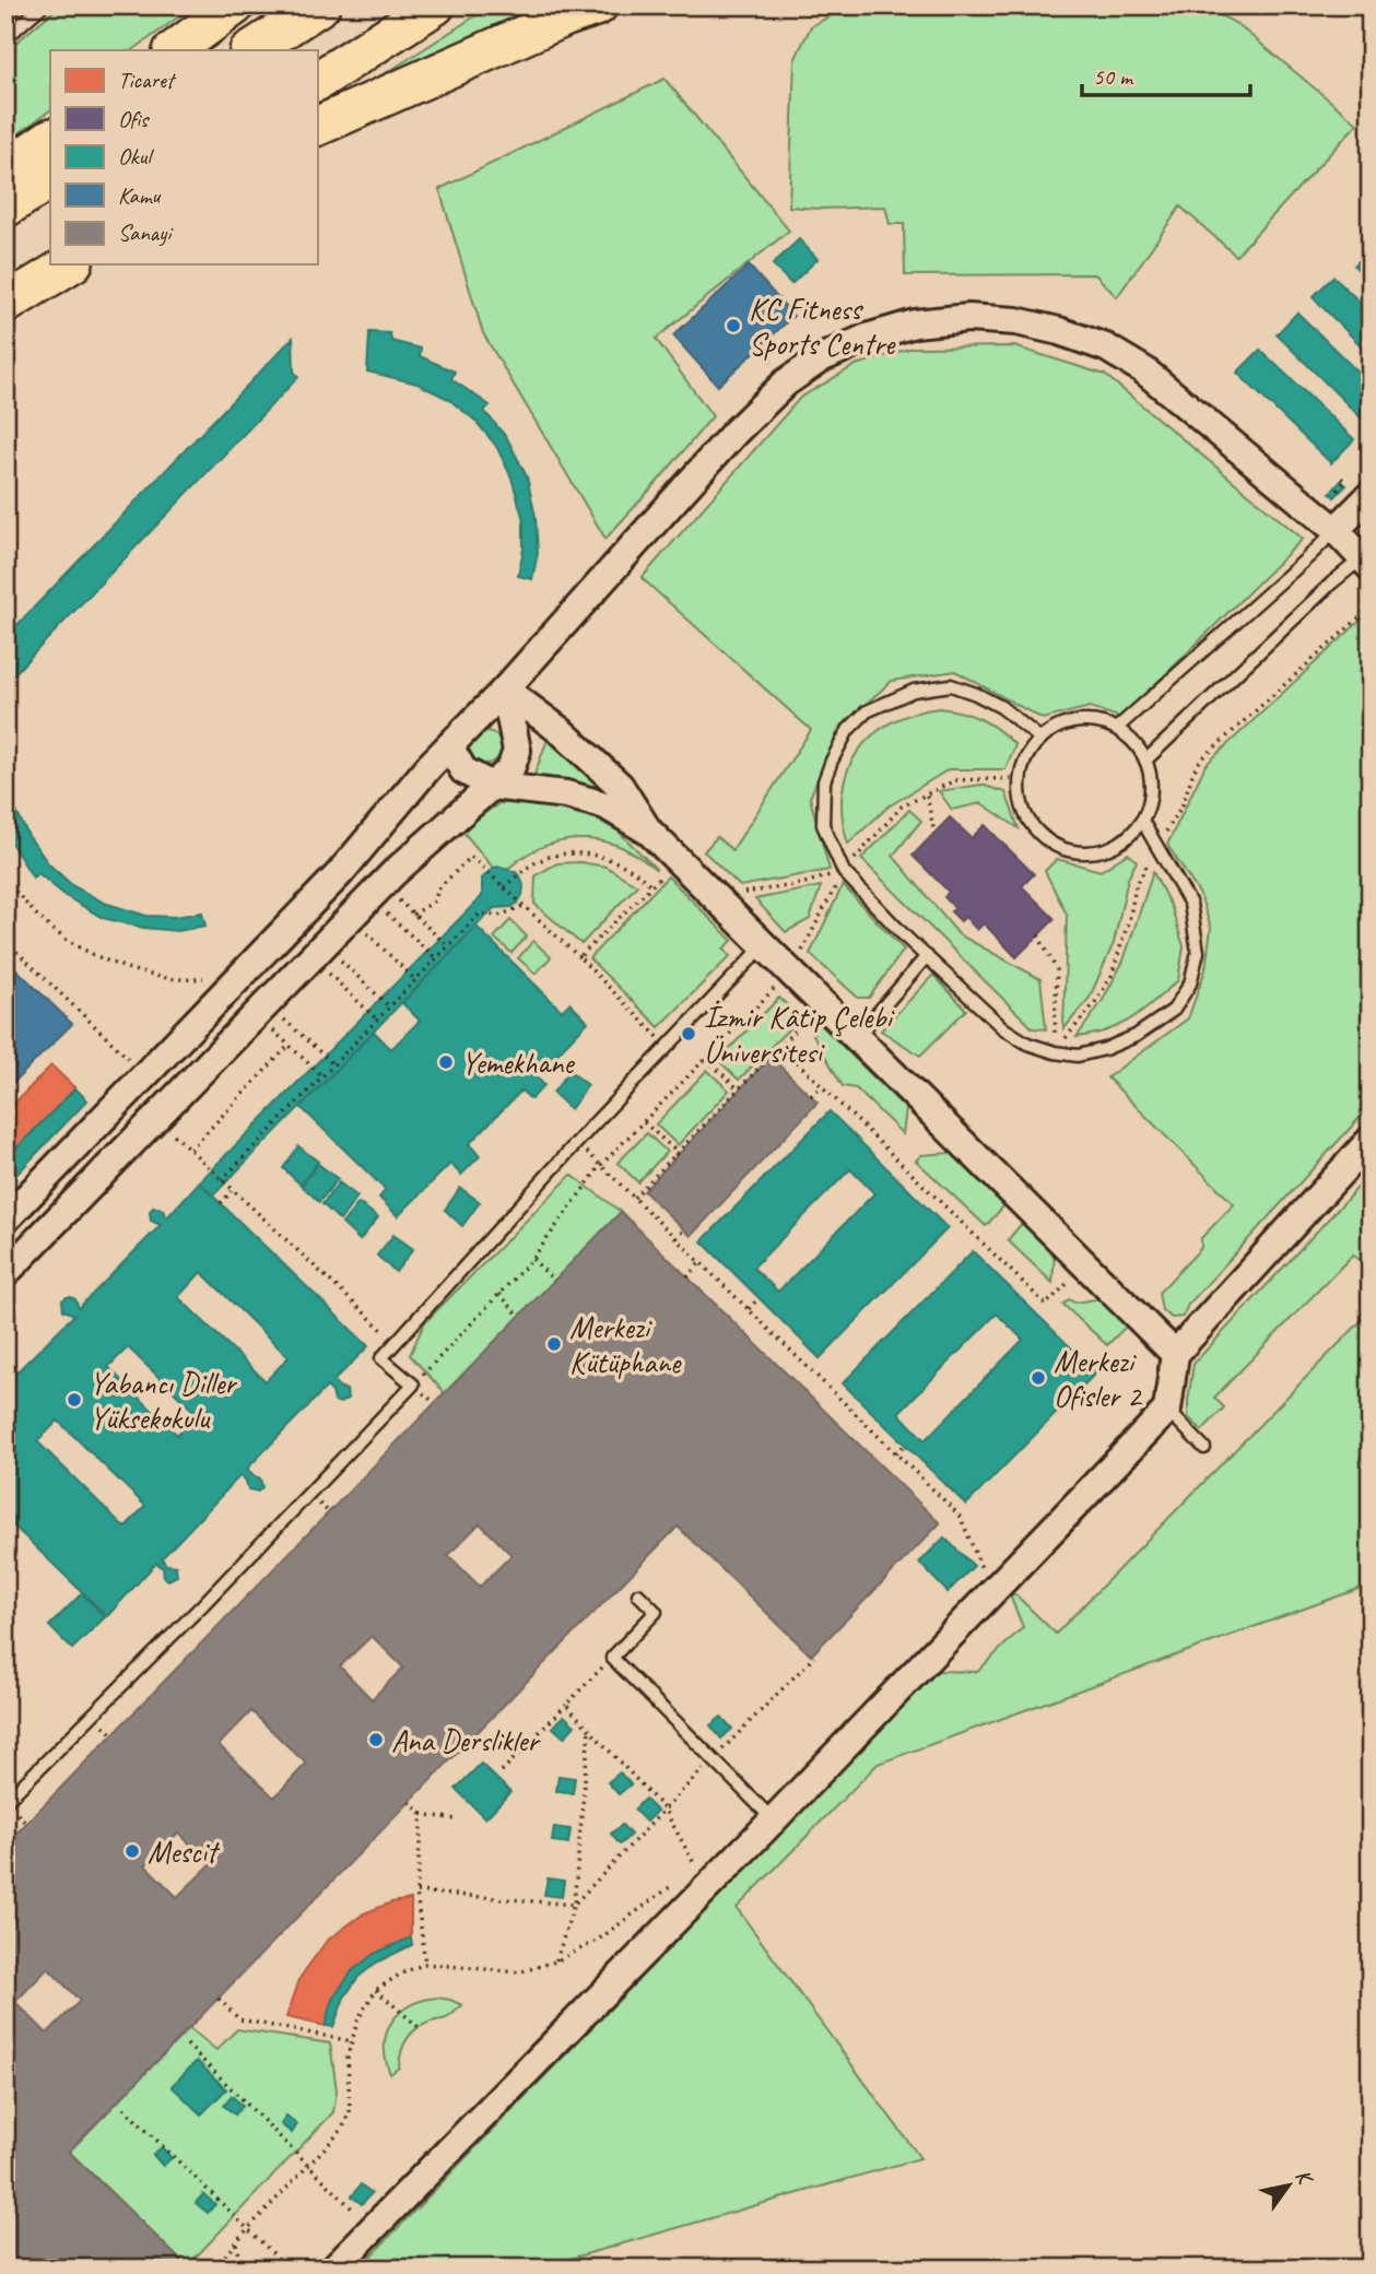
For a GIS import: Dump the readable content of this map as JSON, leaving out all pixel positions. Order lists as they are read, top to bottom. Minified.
{"places":["KC Fitness Sports Centre","İzmir Kâtip Çelebi Üniversitesi","Yemekhane","Merkezi Kütüphane","Merkezi Ofisler 2","Yabancı Diller Yüksekokulu","Ana Derslikler","Mescit"],"legend":["Ticaret","Ofis","Okul","Kamu","Sanayi"],"scale_bar":"50 m","north":"top right"}
